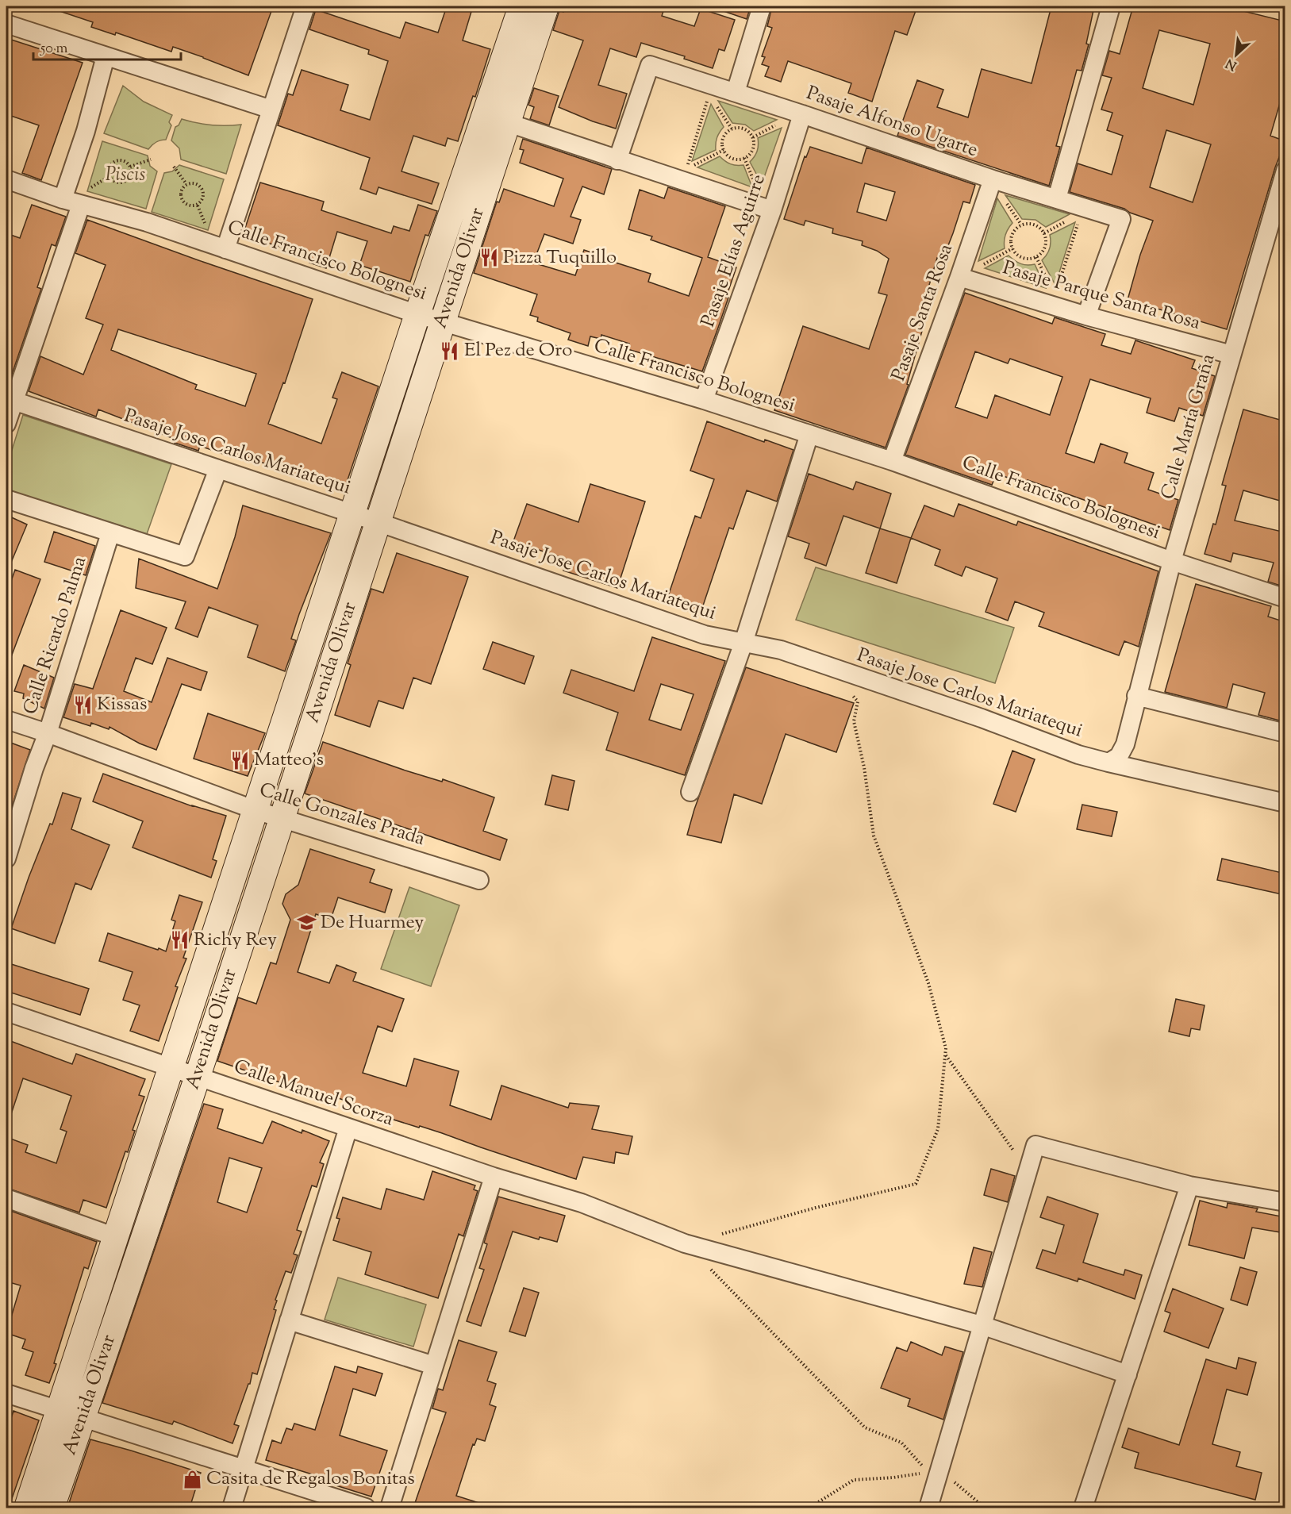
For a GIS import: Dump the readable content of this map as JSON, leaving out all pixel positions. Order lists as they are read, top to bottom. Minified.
{"streets":{"street":["Pasaje Alfonso Ugarte","Pasaje Elías Aguirre","Calle Francisco Bolognesi","Avenida Olivar","Pasaje Parque Santa Rosa","Pasaje Santa Rosa","Calle María Graña","Pasaje Jose Carlos Mariatequi","Calle Ricardo Palma","Calle Gonzales Prada","Calle Manuel Scorza"]},"crossings":[["Pasaje Alfonso Ugarte","Pasaje Elías Aguirre"],["Pasaje Alfonso Ugarte","Pasaje Parque Santa Rosa"],["Pasaje Alfonso Ugarte","Pasaje Santa Rosa"],["Pasaje Elías Aguirre","Calle Francisco Bolognesi"],["Calle Francisco Bolognesi","Avenida Olivar"],["Calle Francisco Bolognesi","Pasaje Santa Rosa"],["Calle Francisco Bolognesi","Calle María Graña"],["Avenida Olivar","Pasaje Jose Carlos Mariatequi"],["Avenida Olivar","Calle Gonzales Prada"],["Avenida Olivar","Calle Manuel Scorza"],["Pasaje Parque Santa Rosa","Pasaje Santa Rosa"],["Pasaje Parque Santa Rosa","Calle María Graña"],["Calle Ricardo Palma","Calle Gonzales Prada"]],"parks":["Piscis"],"places":{"restaurant":["Pizza Tuquillo","El Pez de Oro","Kissas","Matteo's","Richy Rey"],"school or university":["De Huarmey"],"shop":["Casita de Regalos Bonitas"]},"scale_bar":"50 m","north":"bottom left"}
